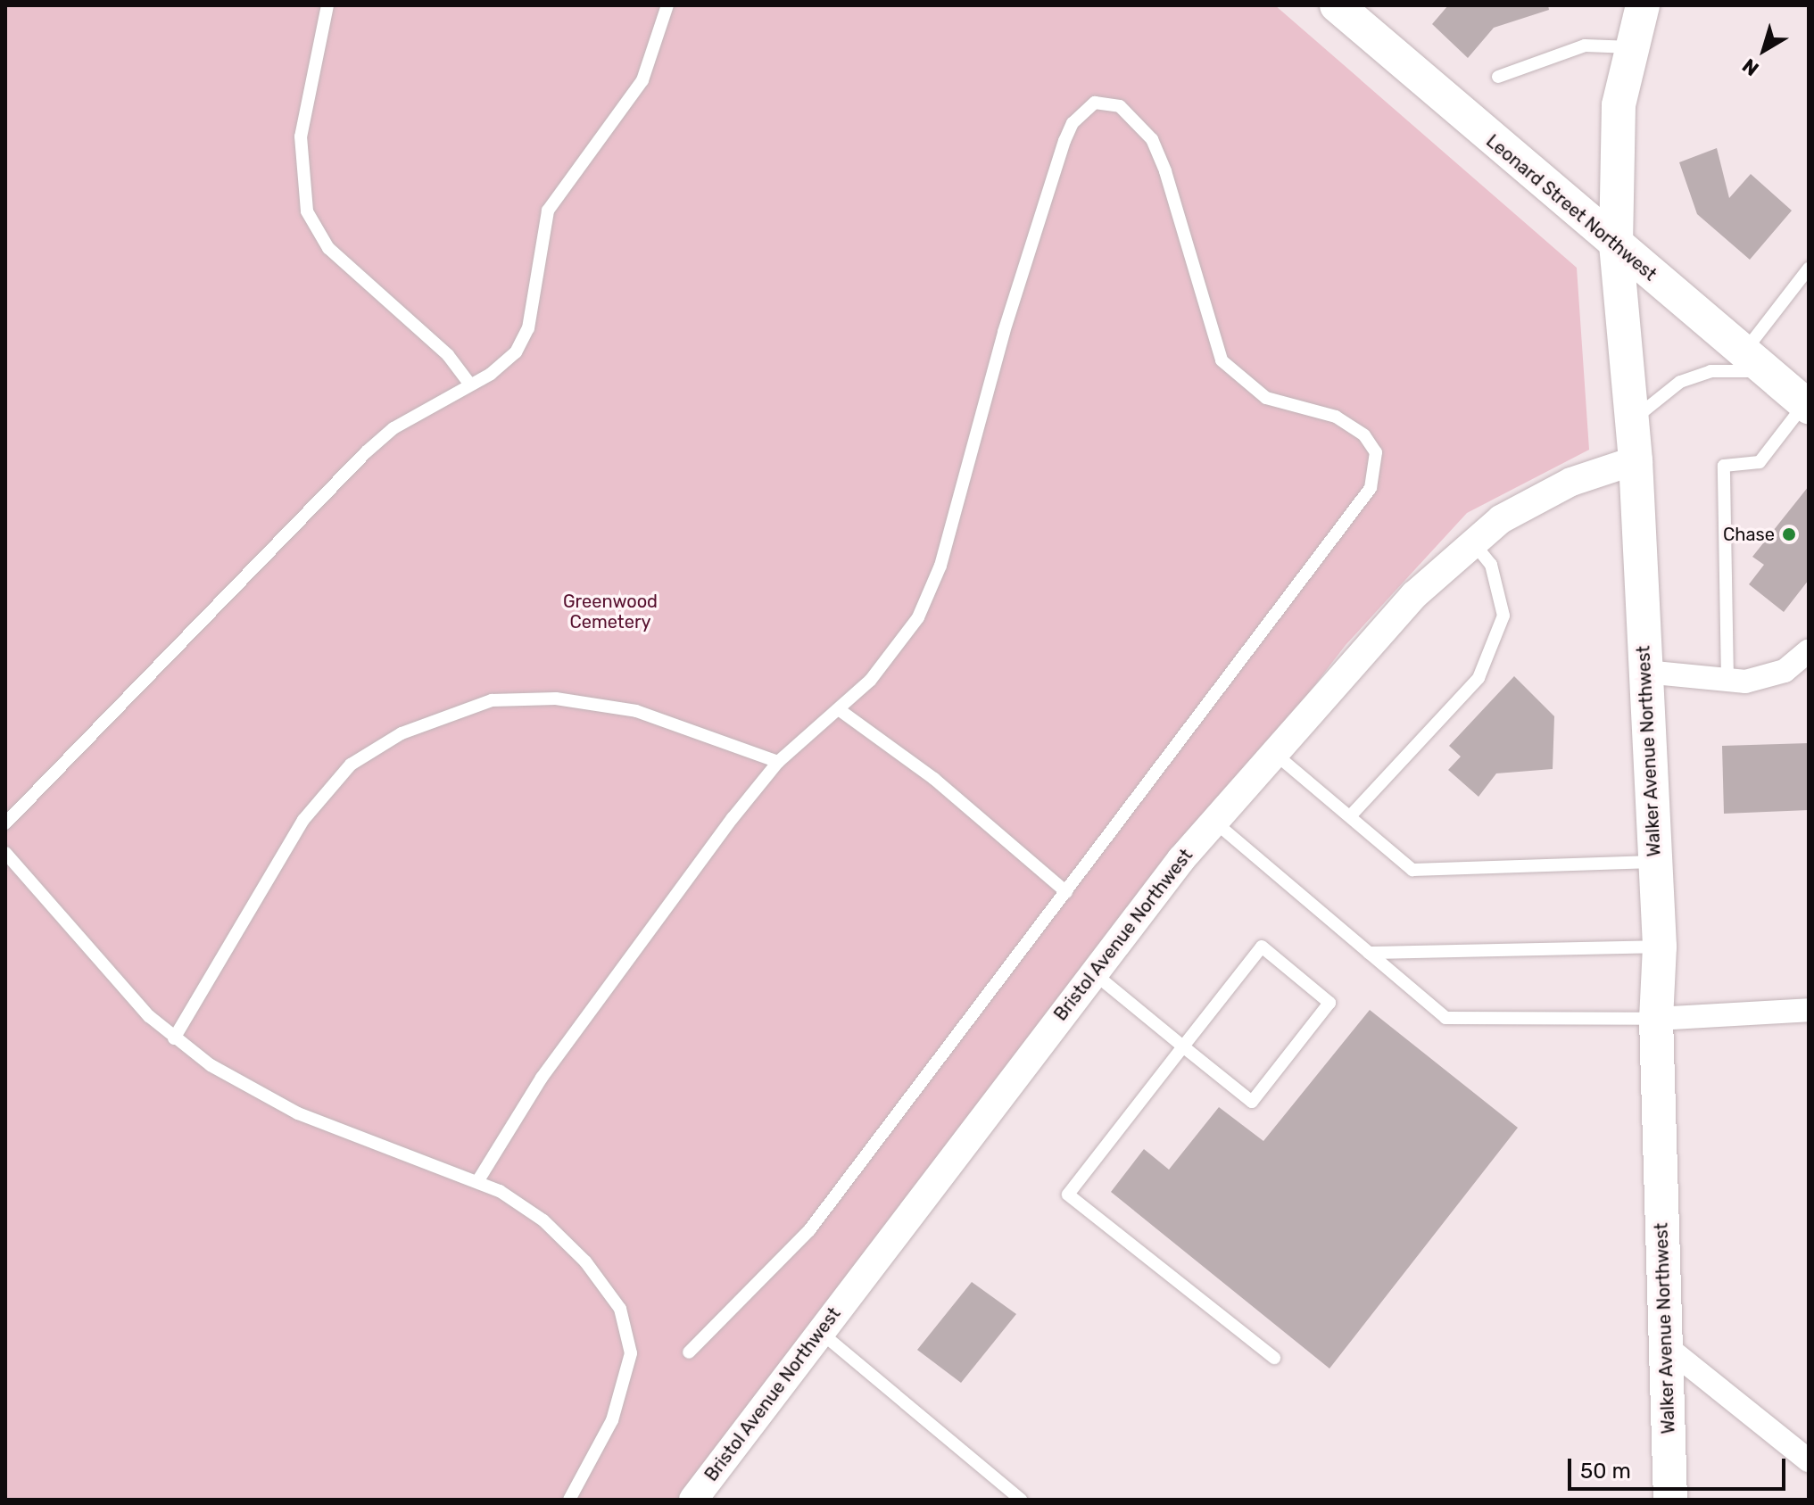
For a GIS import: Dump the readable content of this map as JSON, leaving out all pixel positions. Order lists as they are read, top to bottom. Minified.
{"streets":{"main road":["Leonard Street Northwest","Walker Avenue Northwest"],"street":["Bristol Avenue Northwest"]},"crossings":[["Leonard Street Northwest","Walker Avenue Northwest"],["Walker Avenue Northwest","Bristol Avenue Northwest"]],"parks":["Greenwood Cemetery"],"places":["Chase"],"scale_bar":"50 m","north":"bottom left"}
